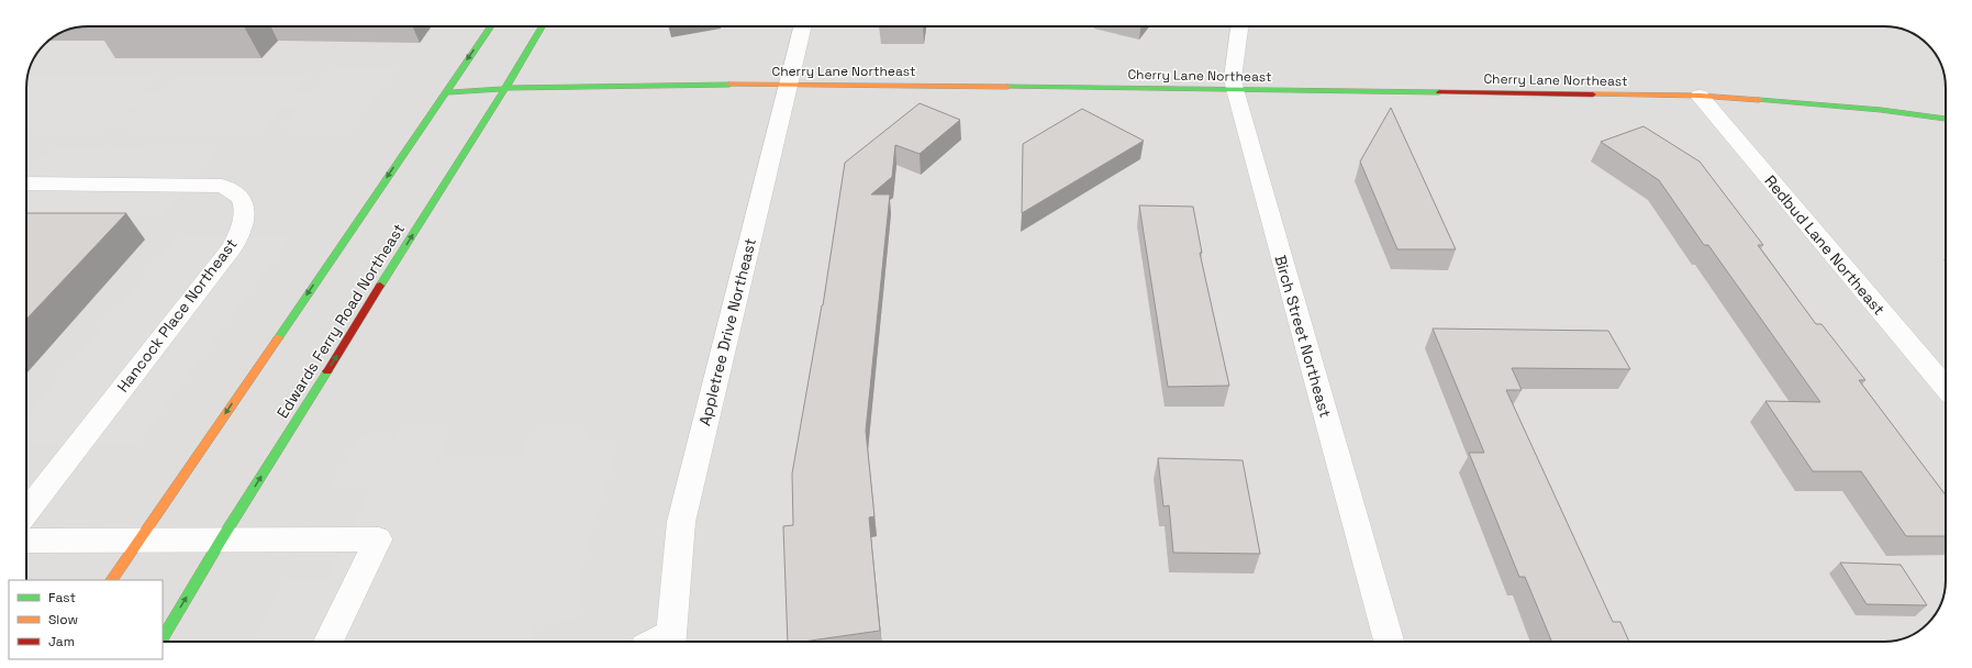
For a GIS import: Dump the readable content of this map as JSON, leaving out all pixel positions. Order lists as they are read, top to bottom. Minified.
{"streets":{"street":["Cherry Lane Northeast","Redbud Lane Northeast","Hancock Place Northeast","Edwards Ferry Road Northeast","Appletree Drive Northeast","Birch Street Northeast"]},"crossings":[["Cherry Lane Northeast","Redbud Lane Northeast"],["Cherry Lane Northeast","Edwards Ferry Road Northeast"],["Cherry Lane Northeast","Appletree Drive Northeast"],["Cherry Lane Northeast","Birch Street Northeast"]],"legend":["Fast","Slow","Jam"]}
